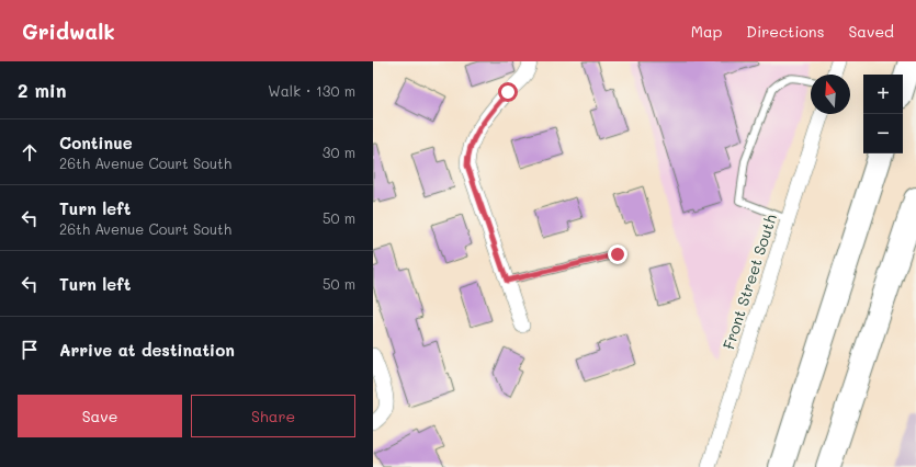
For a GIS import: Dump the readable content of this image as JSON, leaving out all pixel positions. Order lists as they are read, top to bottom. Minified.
{"streets":{"street":["Front Street South"]},"north":"top","page":{"header":"Gridwalk","nav":["Map","Directions","Saved"],"heading":["2 min","Walk · 130 m"],"map_buttons":["+","−"],"list":[["Continue","26th Avenue Court South","30 m"],["Turn left","26th Avenue Court South","50 m"],["Turn left","50 m"],"Arrive at destination"],"buttons":["Save","Share"]}}
